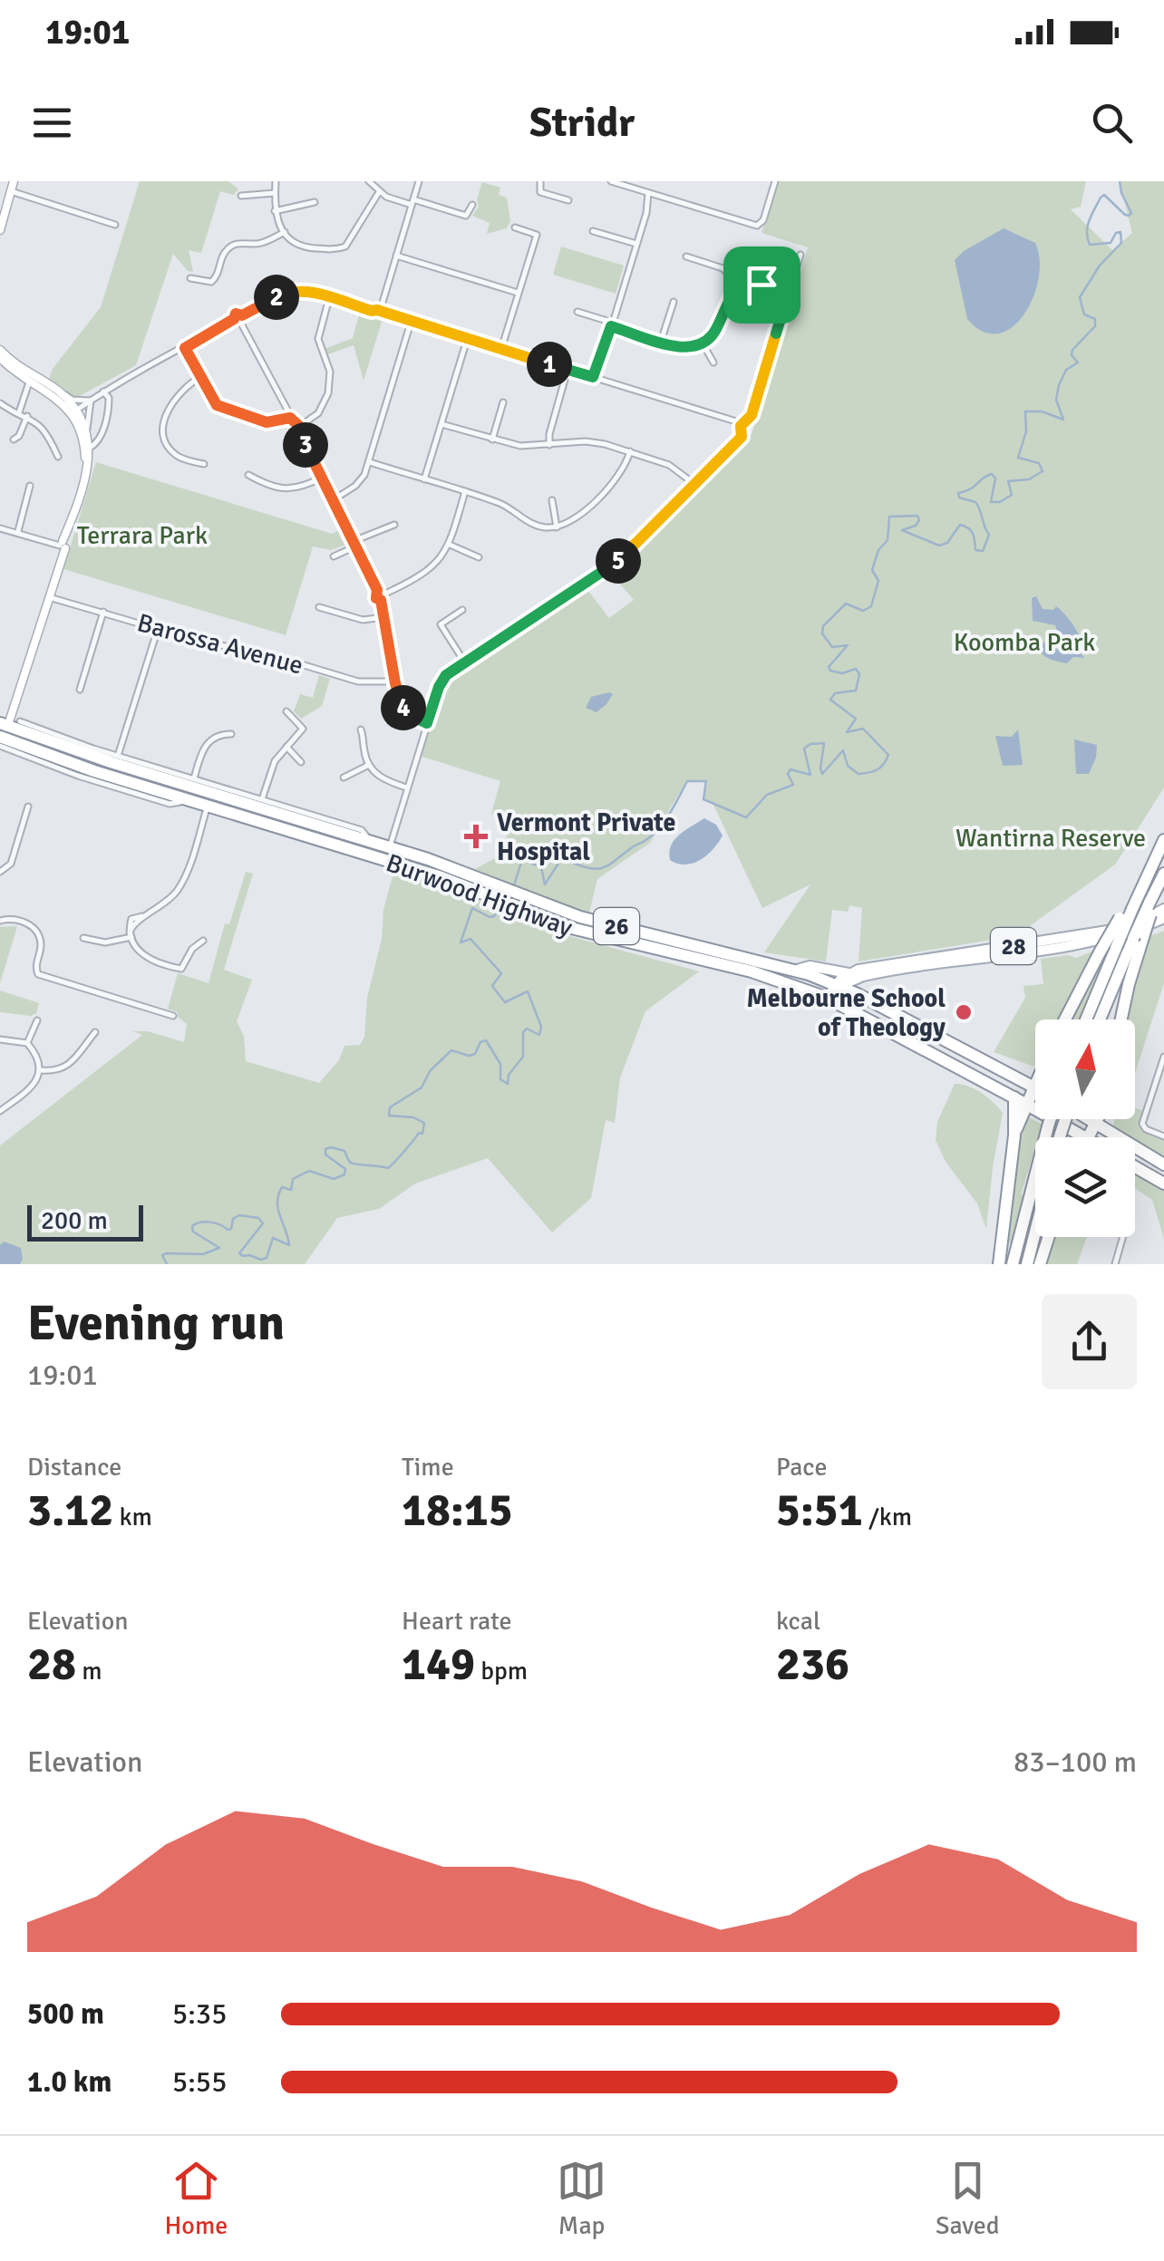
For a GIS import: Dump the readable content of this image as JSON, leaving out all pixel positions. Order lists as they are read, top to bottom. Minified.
{"streets":{"highway":["Burwood Highway","26"],"main road":["28"],"street":["Barossa Avenue"]},"crossings":[["Burwood Highway","28"]],"parks":["Terrara Park","Koomba Park","Wantirna Reserve"],"places":{"health":["Vermont Private Hospital"],"other":["Melbourne School of Theology"]},"scale_bar":"200 m","north":"top","page":{"status":"19:01","header":"Stridr","pins":["2","1","3","5","4"],"scale":"200 m","heading":["Evening run","19:01"],"stats":[["Distance","3.12 km"],["Time","18:15"],["Pace","5:51 /km"],["Elevation","28 m"],["Heart rate","149 bpm"],["kcal","236"]],"chart":["Elevation","83–100 m"],"list":[{"name":"500 m","note":"5:35"},{"name":"1.0 km","note":"5:55"}],"tabs":["Home","Map","Saved"]}}
